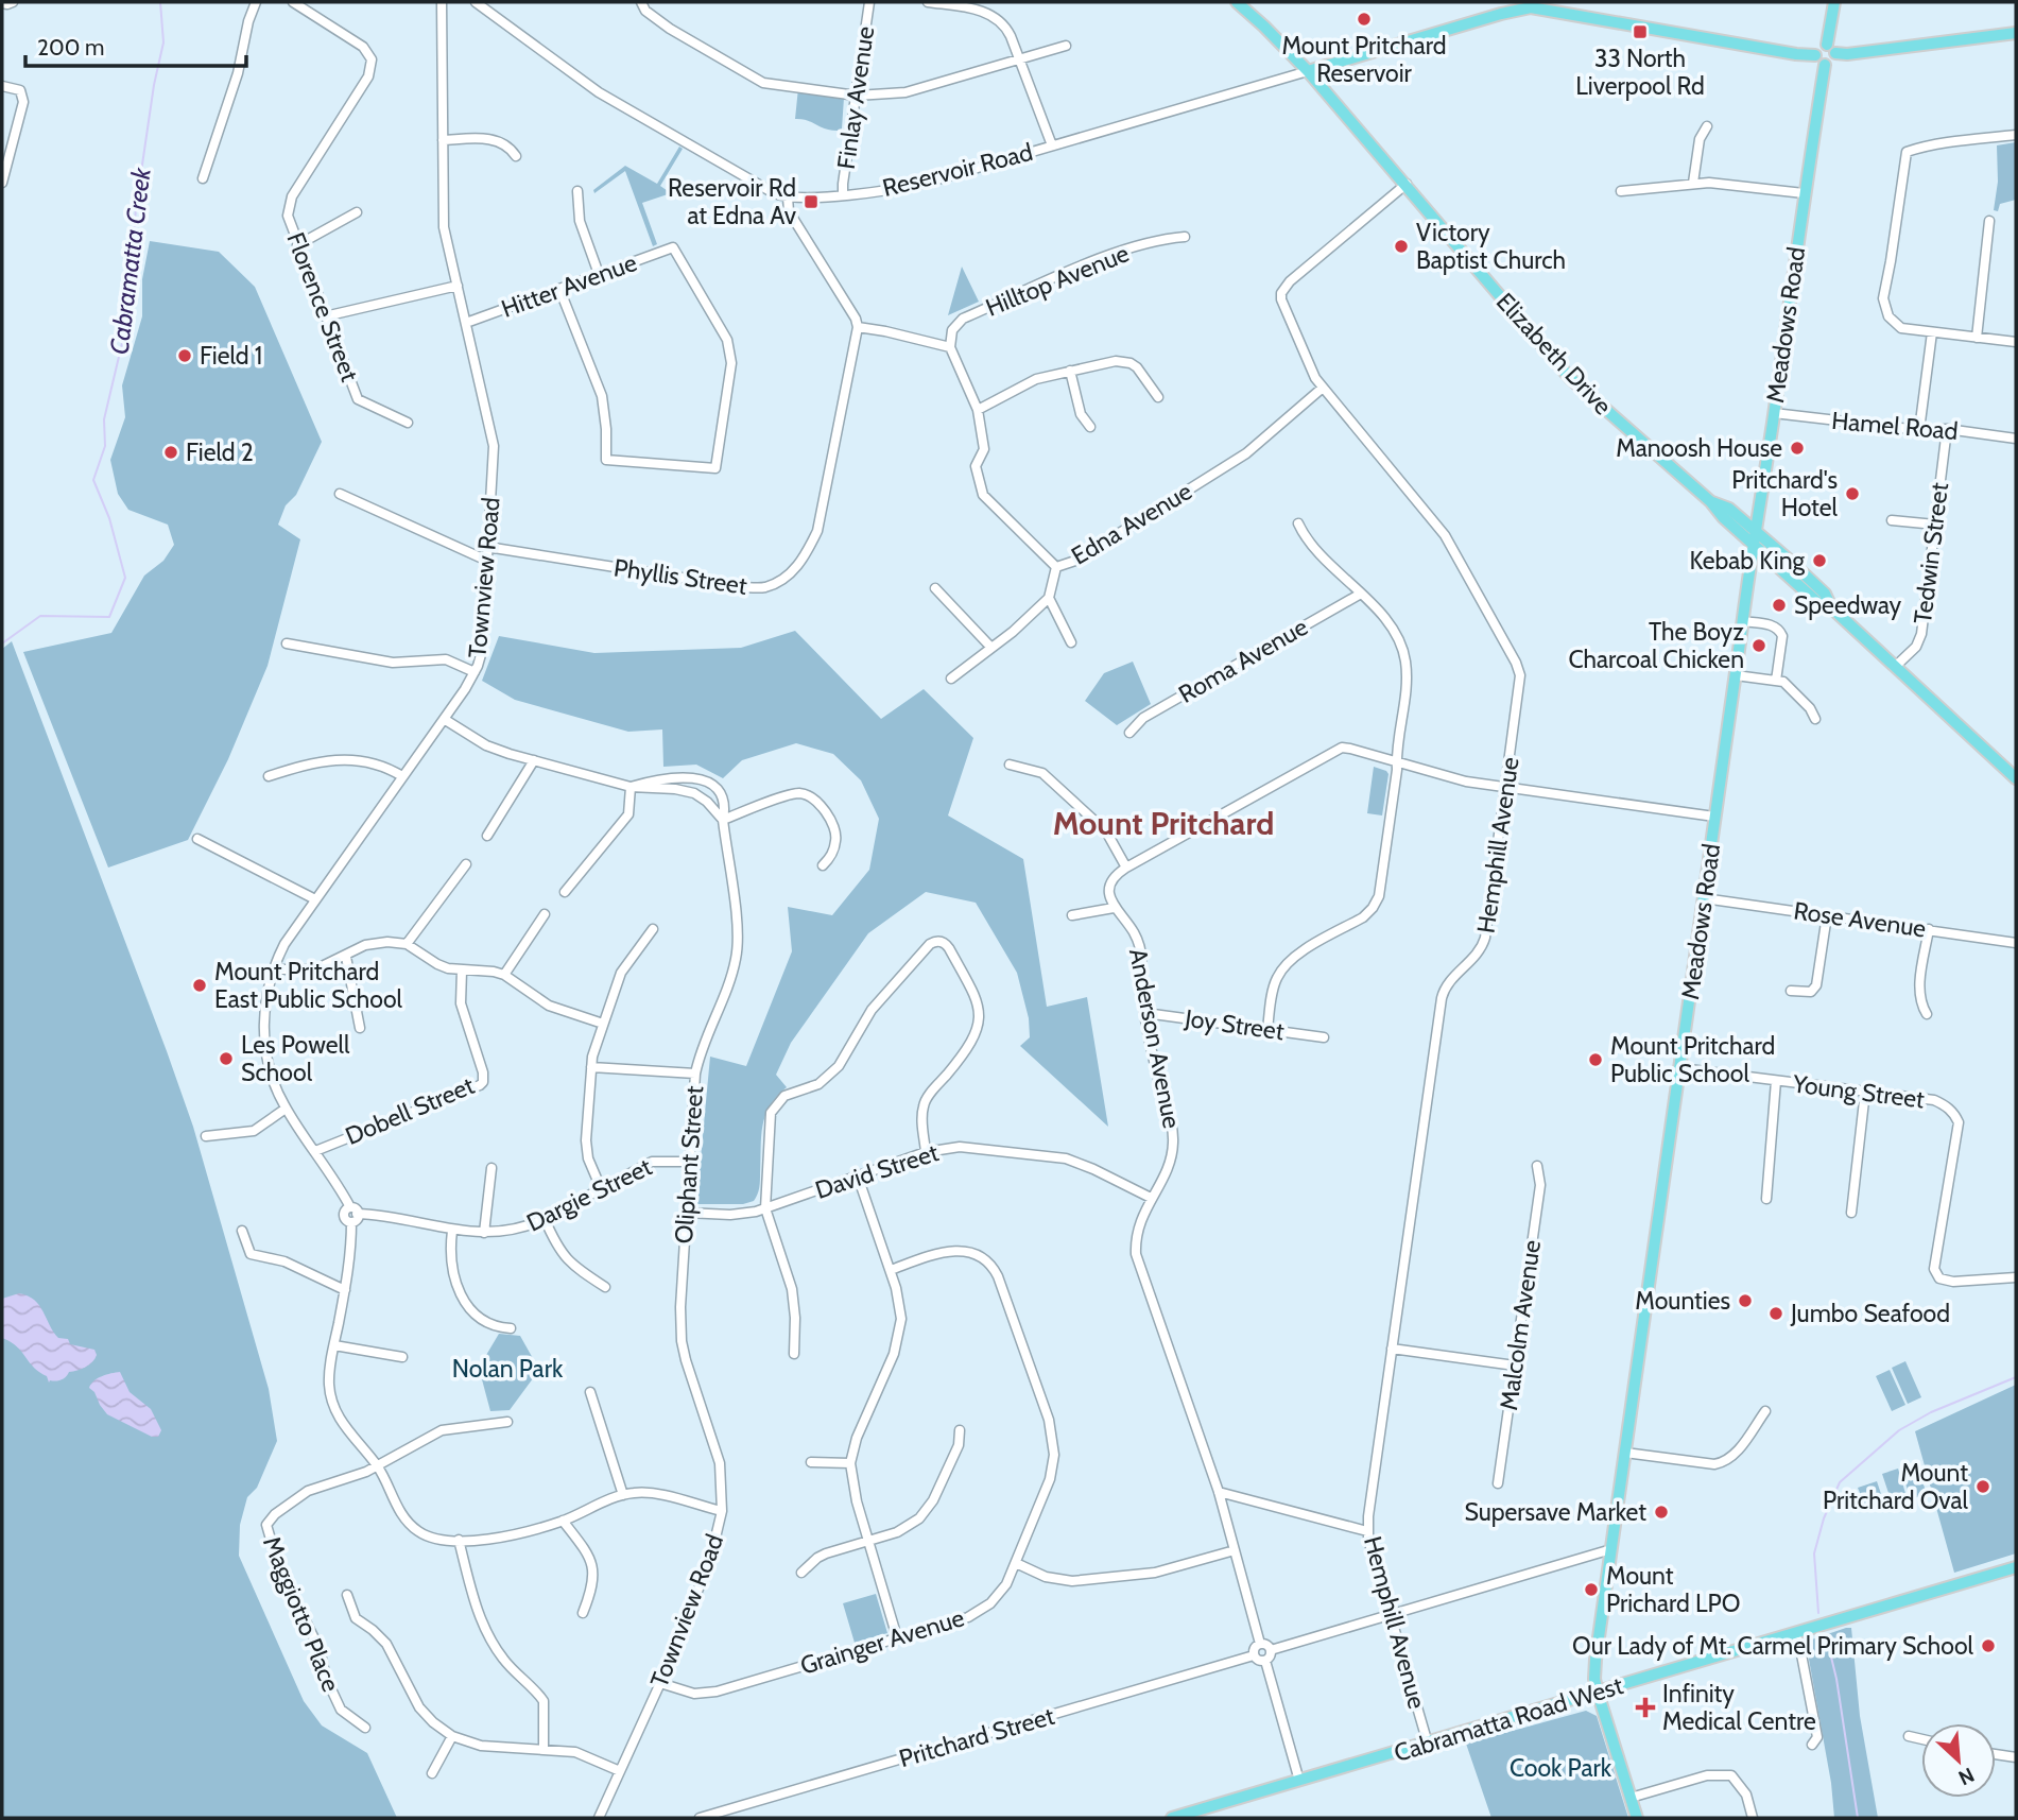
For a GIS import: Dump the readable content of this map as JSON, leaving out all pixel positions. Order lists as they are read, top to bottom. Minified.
{"streets":{"main road":["Meadows Road","Elizabeth Drive","Cabramatta Road West"],"street":["Finlay Avenue","Reservoir Road","Hilltop Avenue","Hitter Avenue","Florence Street","Hamel Road","Edna Avenue","Tedwin Street","Phyllis Street","Townview Road","Roma Avenue","Hemphill Avenue","Rose Avenue","Joy Street","Anderson Avenue","Young Street","Dobell Street","Oliphant Street","David Street","Dargie Street","Malcolm Avenue","Maggiotto Place","Grainger Avenue","Pritchard Street"]},"crossings":[["Finlay Avenue","Reservoir Road"],["Reservoir Road","Elizabeth Drive"],["Hilltop Avenue","Edna Avenue"],["Hitter Avenue","Townview Road"],["Meadows Road","Elizabeth Drive"],["Meadows Road","Hamel Road"],["Meadows Road","Rose Avenue"],["Meadows Road","Young Street"],["Meadows Road","Cabramatta Road West"],["Elizabeth Drive","Tedwin Street"],["Elizabeth Drive","Hemphill Avenue"],["Hamel Road","Tedwin Street"],["Edna Avenue","Hemphill Avenue"],["Phyllis Street","Townview Road"],["Townview Road","Dobell Street"],["Townview Road","Oliphant Street"],["Townview Road","Dargie Street"],["Townview Road","Maggiotto Place"],["Townview Road","Grainger Avenue"],["Hemphill Avenue","Cabramatta Road West"],["Joy Street","Anderson Avenue"],["Anderson Avenue","David Street"],["Anderson Avenue","Pritchard Street"],["Oliphant Street","David Street"],["Oliphant Street","Dargie Street"]],"districts":["Mount Pritchard"],"water":["Cabramatta Creek"],"parks":["Nolan Park","Cook Park"],"places":{"other":["Mount Pritchard Reservoir","Victory Baptist Church","Field 1","Manoosh House","Field 2","Pritchard's Hotel","Kebab King","Speedway","The Boyz Charcoal Chicken","Mount Pritchard East Public School","Les Powell School","Mount Pritchard Public School","Mounties","Jumbo Seafood","Mount Pritchard Oval","Supersave Market","Mount Prichard LPO","Our Lady of Mt. Carmel Primary School"],"transit":["33 North Liverpool Rd","Reservoir Rd at Edna Av"],"health":["Infinity Medical Centre"]},"scale_bar":"200 m","north":"bottom right"}
